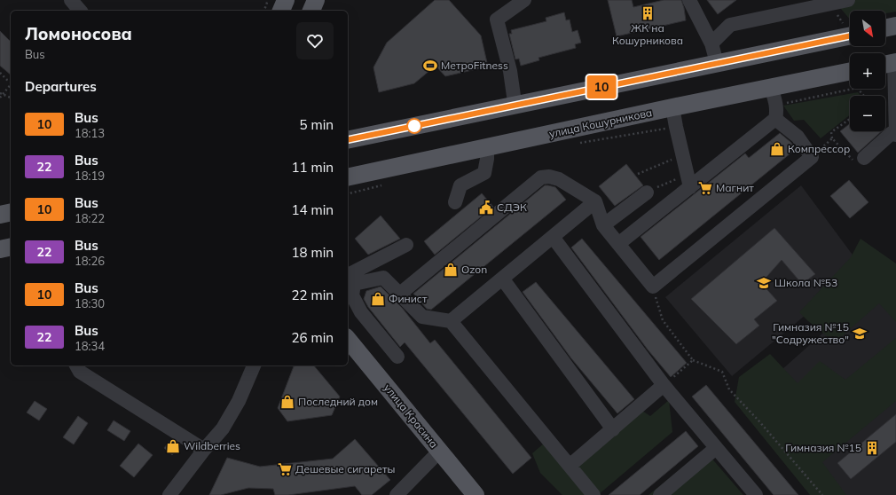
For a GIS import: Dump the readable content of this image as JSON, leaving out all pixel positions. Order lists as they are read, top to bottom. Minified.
{"streets":{"main road":["улица Кошурникова","улица Красина"]},"places":{"building":["ЖК на Кошурникова","Гимназия №15"],"sports":["МетроFitness"],"shop":["Компрессор","Ozon","Финист","Последний дом","Wildberries"],"supermarket":["Магнит","Дешевые сигареты"],"public building":["СДЭК"],"school or university":["Школа №53","Гимназия №15 \"Содружество\""]},"lines":["bus line 10"],"north":"bottom right","page":{"on_map":"10","map_buttons":["+","−"],"heading":[["Ломоносова","Bus"],"Departures"],"list":[{"mark":"10","name":"Bus","note":"18:13","value":"5 min"},{"mark":"22","name":"Bus","note":"18:19","value":"11 min"},{"mark":"10","name":"Bus","note":"18:22","value":"14 min"},{"mark":"22","name":"Bus","note":"18:26","value":"18 min"},{"mark":"10","name":"Bus","note":"18:30","value":"22 min"},{"mark":"22","name":"Bus","note":"18:34","value":"26 min"}]}}
